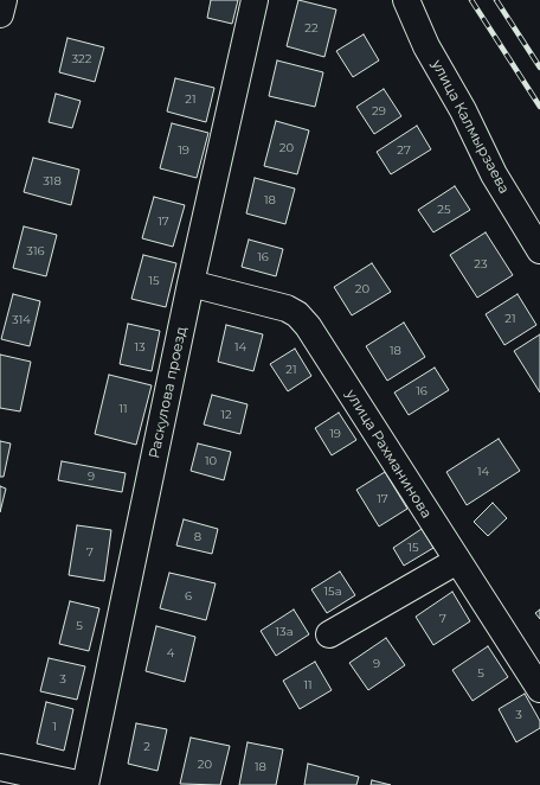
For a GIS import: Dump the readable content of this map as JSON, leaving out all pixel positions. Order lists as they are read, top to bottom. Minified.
{"streets":{"street":["улица Калмырзаева","Раскулова проезд","улица Рахманинова"]},"crossings":[["Раскулова проезд","улица Рахманинова"]],"house_numbers":["22","322","21","29","20","19","27","318","18","25","17","316","16","23","15","20","21","314","13","14","18","21","16","11","12","19","10","14","9","17","8","15","7","15а","6","7","5","13а","4","9","5","3","11","3","1","2","20","18"]}
